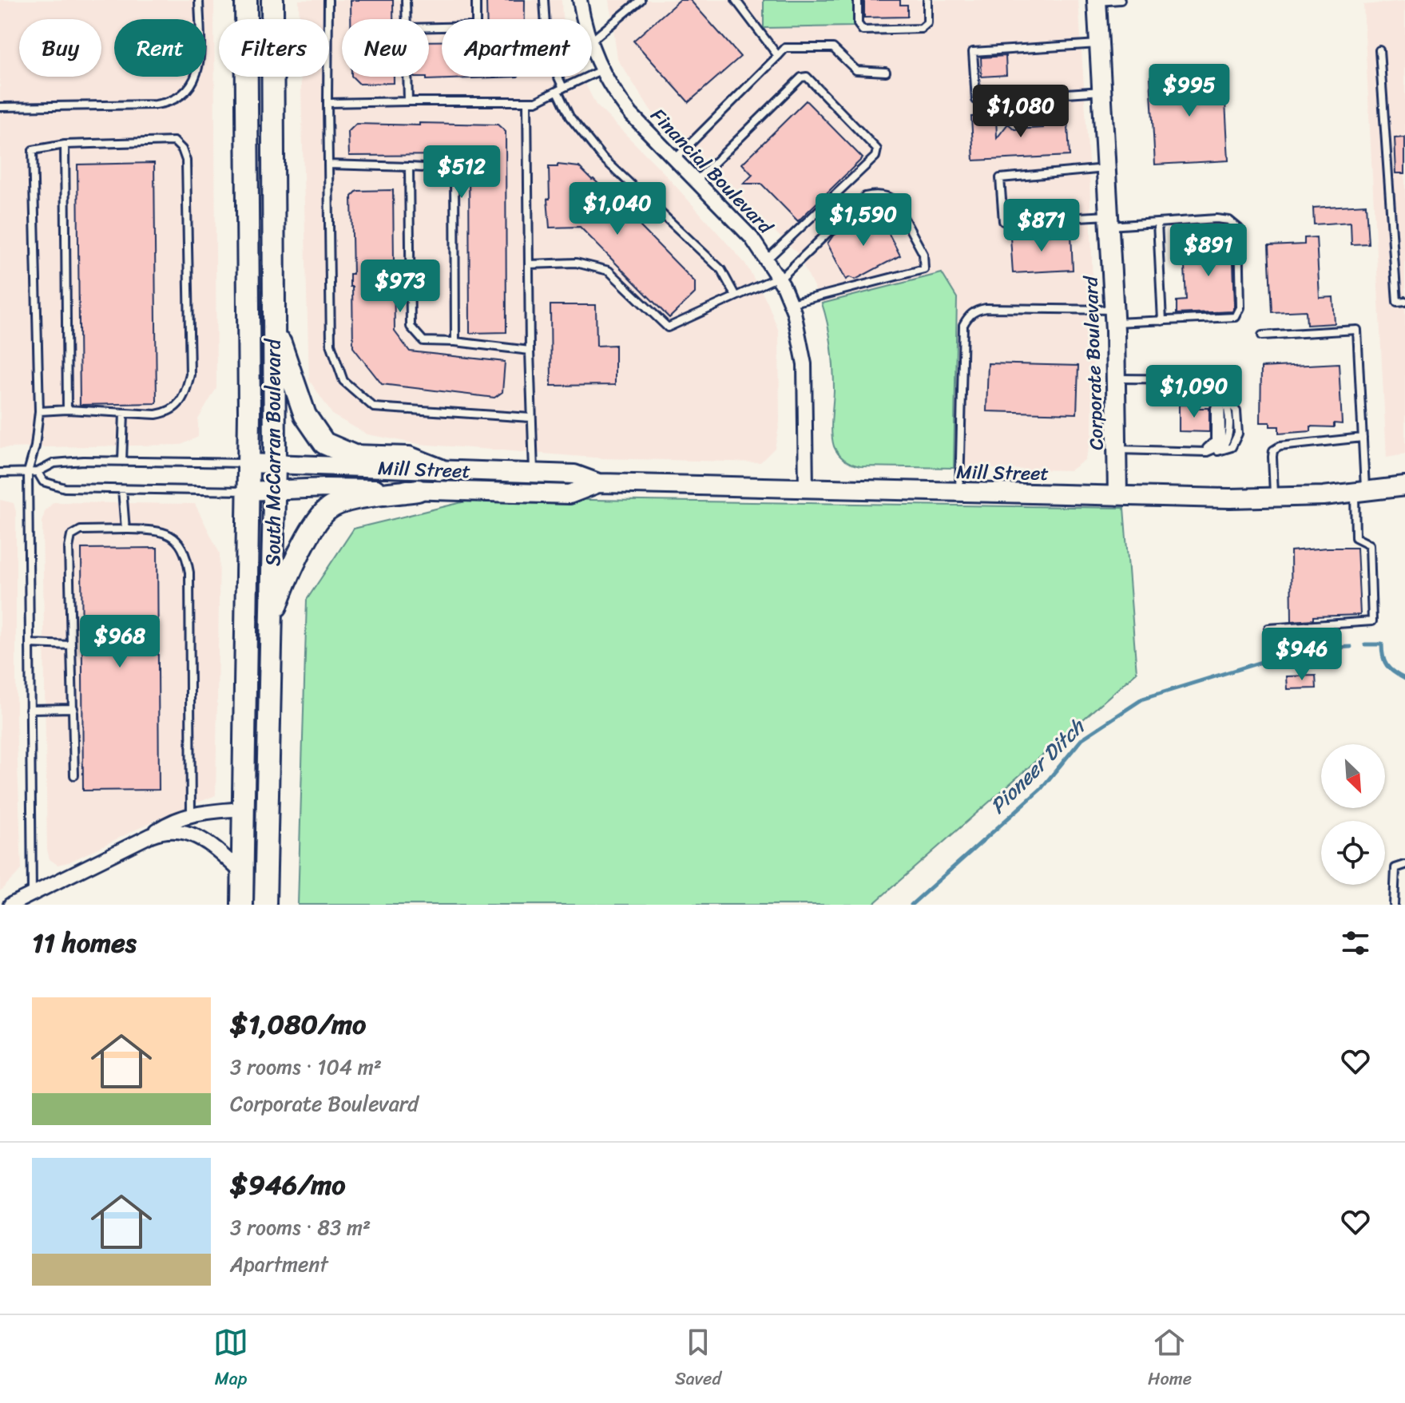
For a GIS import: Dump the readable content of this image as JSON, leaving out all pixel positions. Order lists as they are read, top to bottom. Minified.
{"streets":{"main road":["Corporate Boulevard","South McCarran Boulevard","Mill Street"],"street":["Financial Boulevard"]},"crossings":[["Financial Boulevard","Mill Street"],["Corporate Boulevard","Mill Street"],["South McCarran Boulevard","Mill Street"]],"water":["Pioneer Ditch"],"north":"bottom right","page":{"chip":["Buy","Rent","Filters","New","Apartment"],"price":["$995","$1,080","$512","$1,040","$1,590","$871","$891","$973","$1,090","$968","$946"],"heading":"11 homes","list":[{"name":"$1,080/mo","note":"3 rooms · 104 m² · Corporate Boulevard"},{"name":"$946/mo","note":"3 rooms · 83 m² · Apartment"}],"tabs":["Map","Saved","Home"]}}
